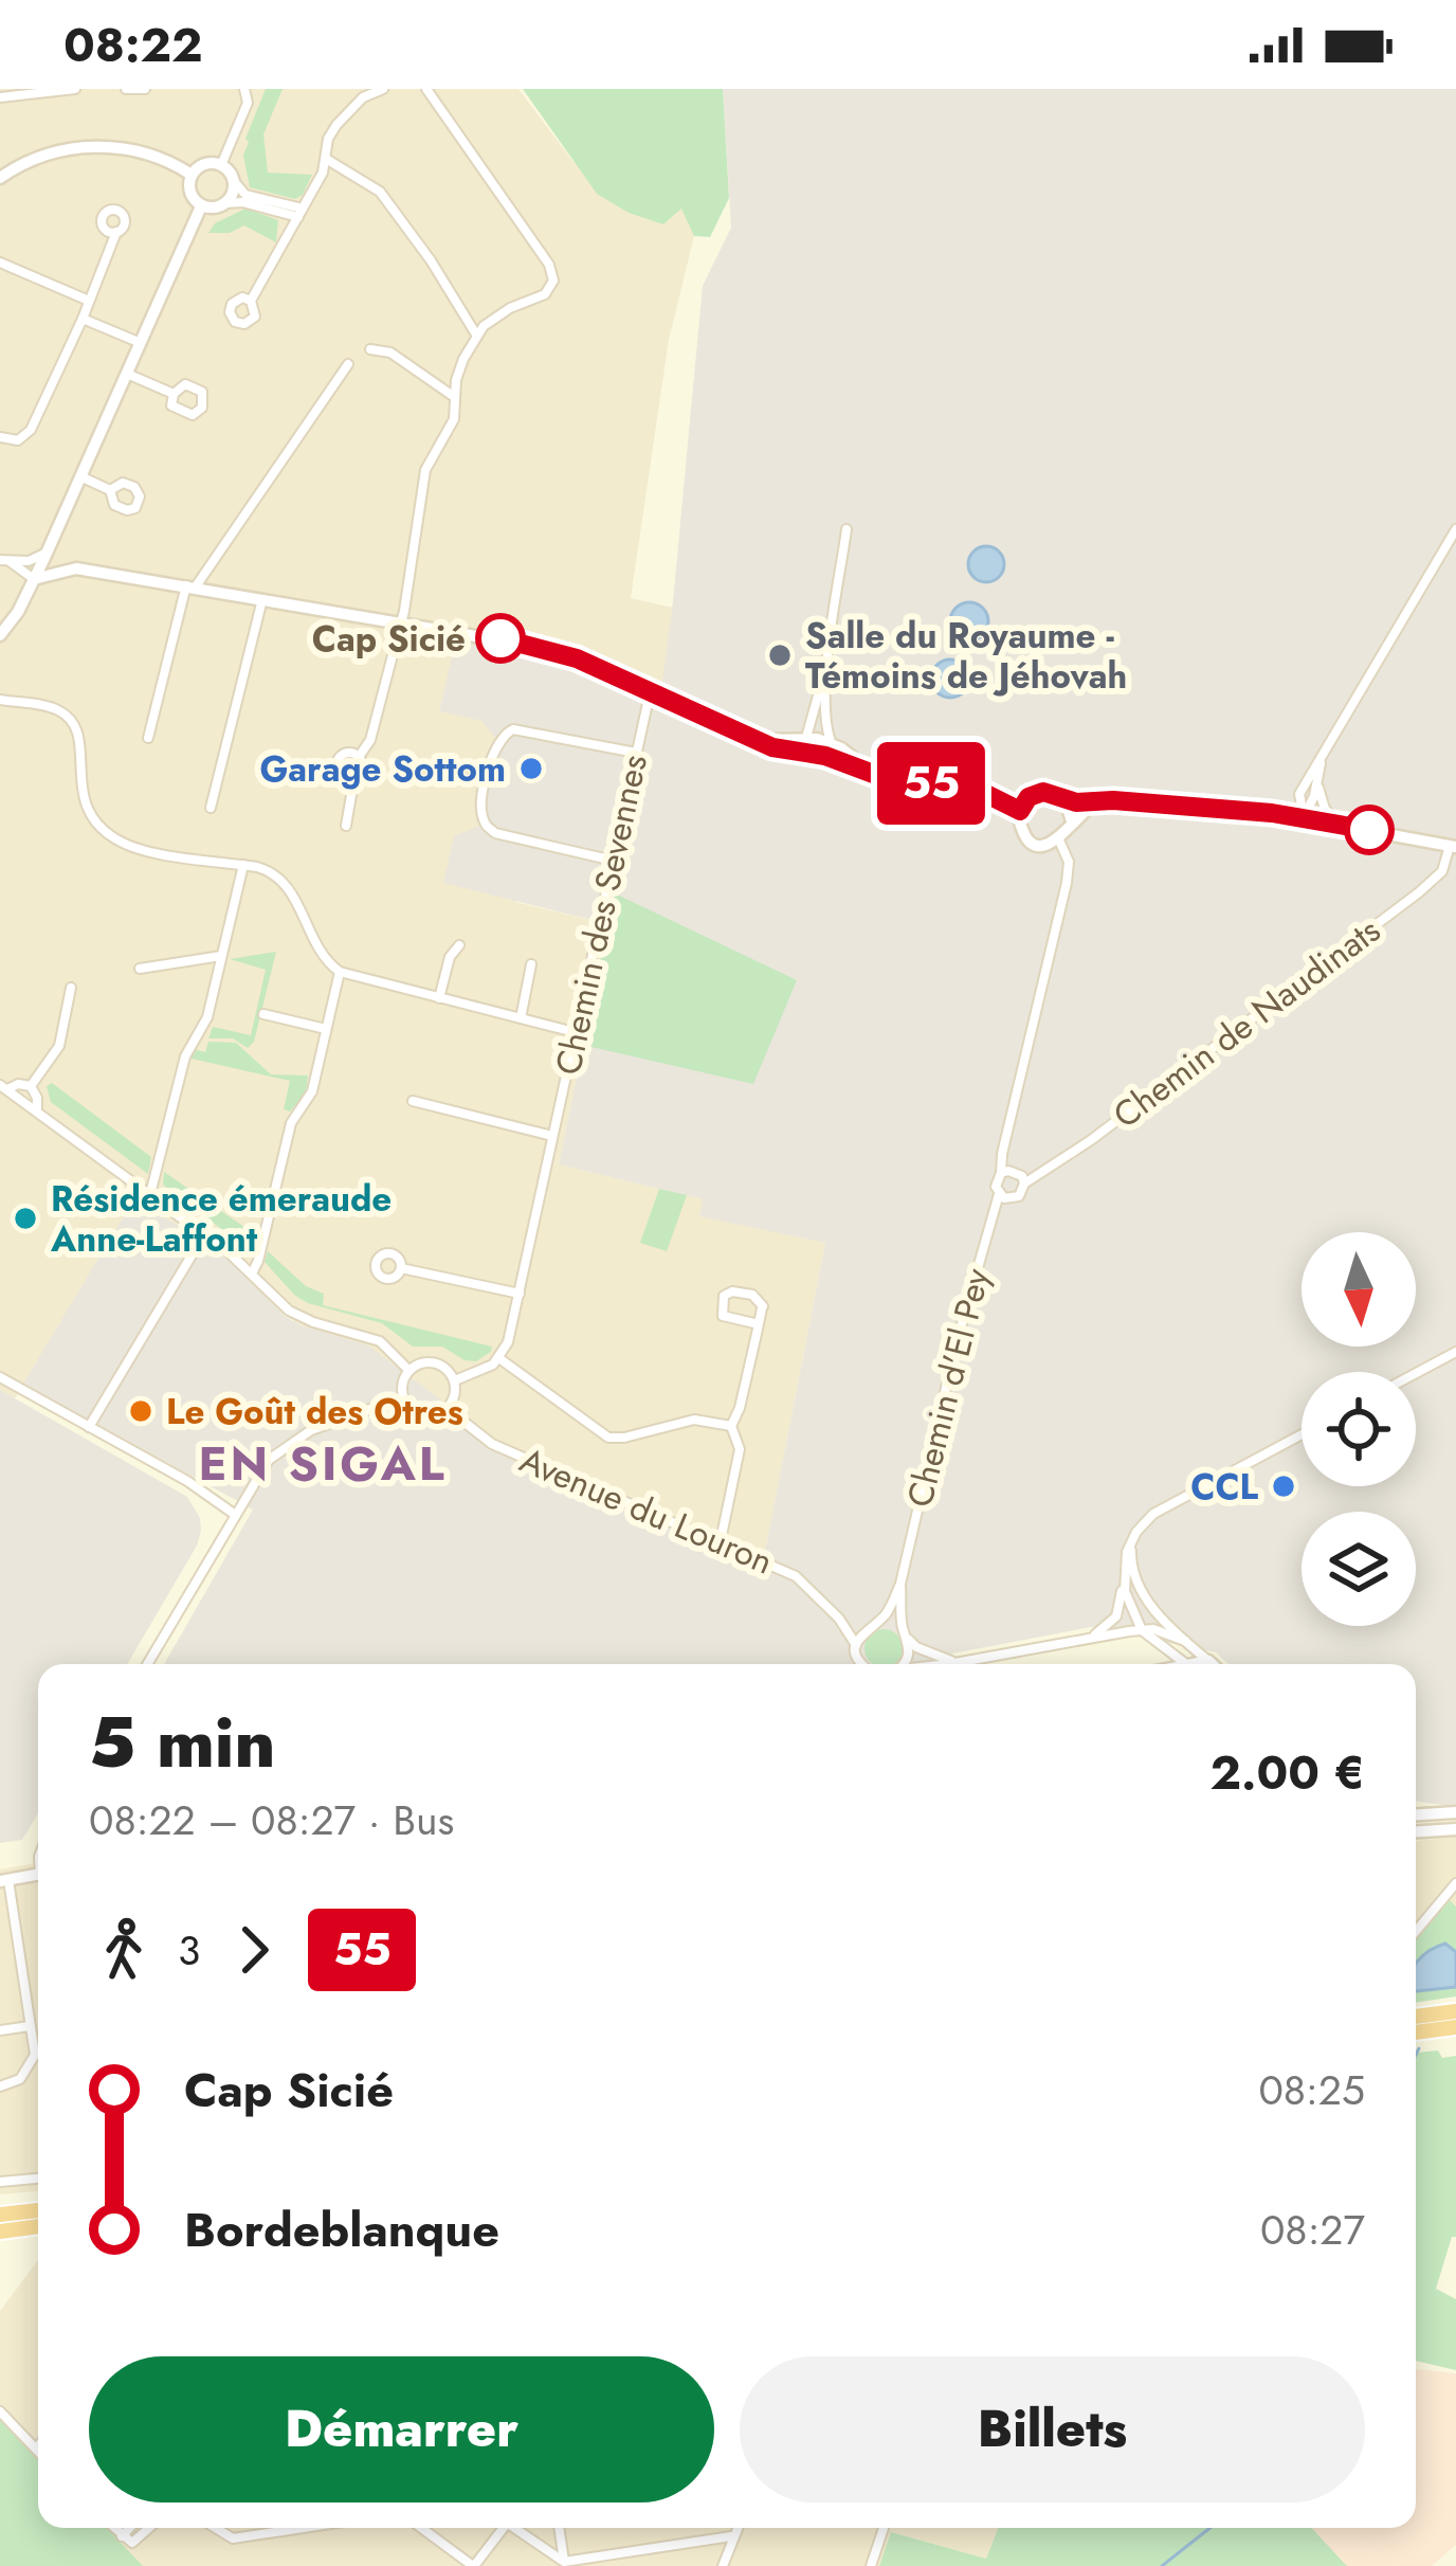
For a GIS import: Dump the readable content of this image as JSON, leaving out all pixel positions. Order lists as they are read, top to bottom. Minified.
{"streets":{"street":["Chemin des Sevennes","Chemin de Naudinats","Chemin d'El Pey","Avenue du Louron"]},"crossings":[["Chemin de Naudinats","Chemin d'El Pey"],["Chemin d'El Pey","Avenue du Louron"]],"districts":["EN SIGAL"],"places":["Cap Sicié","Salle du Royaume - Témoins de Jéhovah","Garage Sottom","Résidence émeraude Anne-Laffont","Le Goût des Otres","CCL"],"lines":["bus line 55"],"north":"bottom","page":{"status":"08:22","on_map":"55","heading":["5 min","08:22 – 08:27 · Bus","2.00 €"],"legs":["3","55"],"list":[{"name":"Cap Sicié","value":"08:25"},{"name":"Bordeblanque","value":"08:27"}],"buttons":["Démarrer","Billets"]}}
